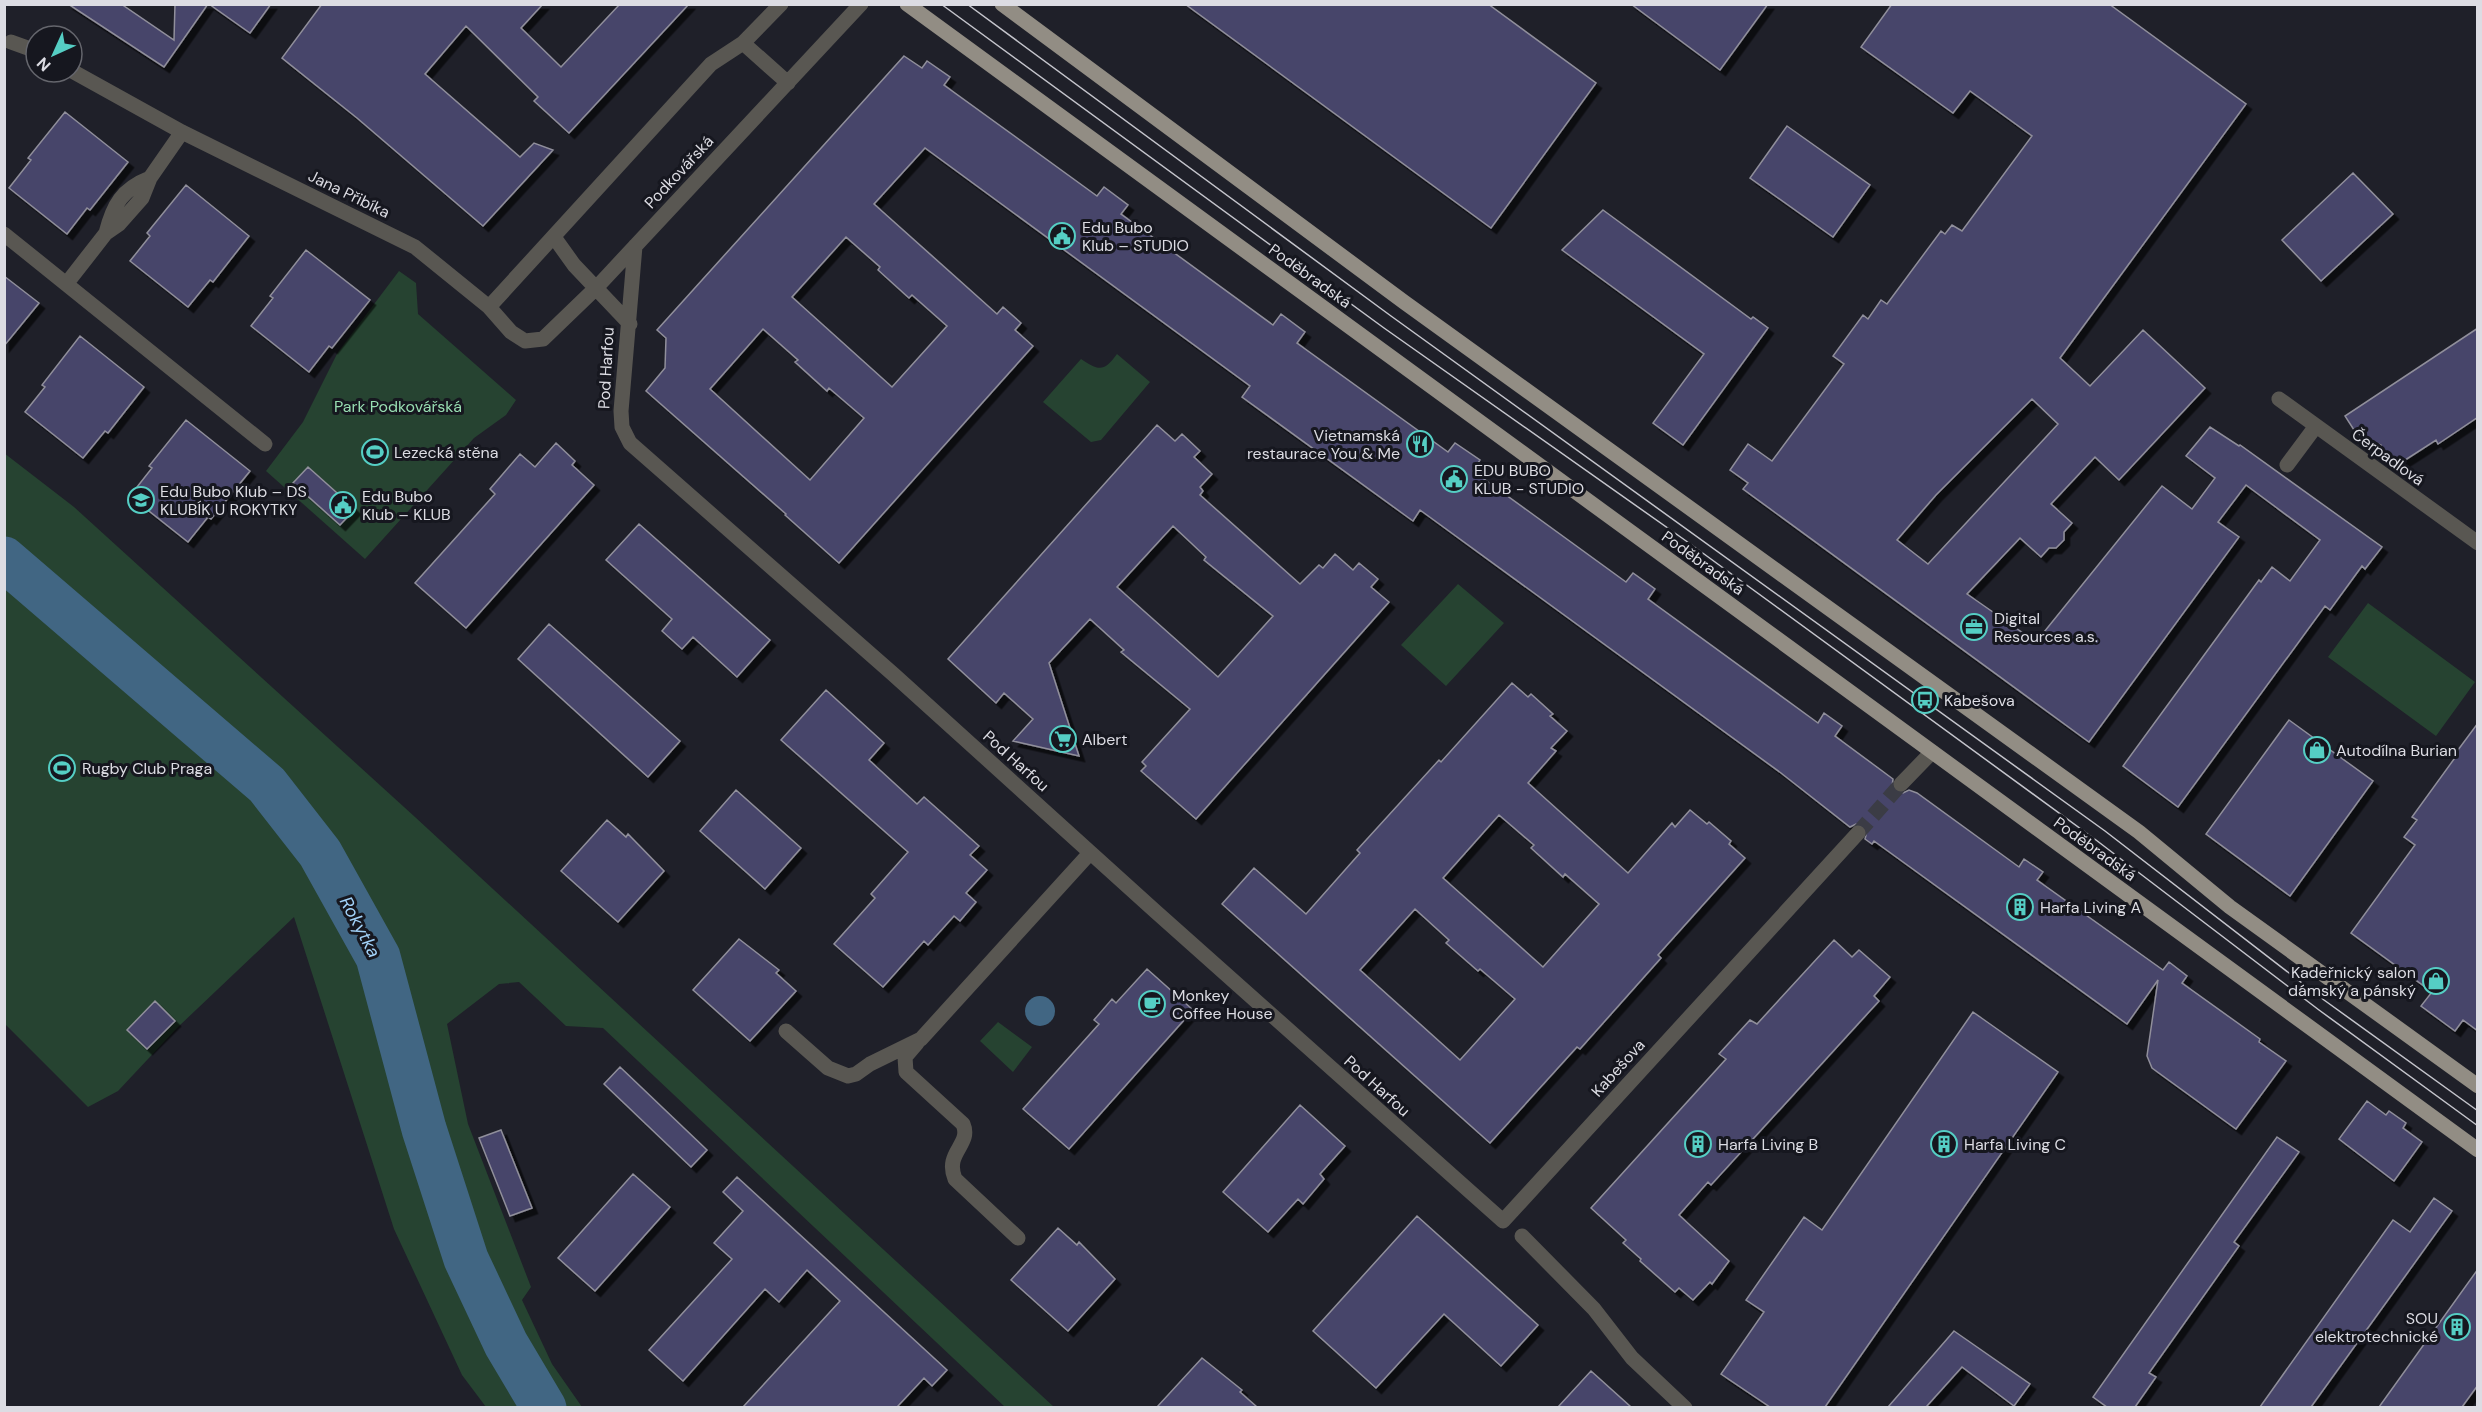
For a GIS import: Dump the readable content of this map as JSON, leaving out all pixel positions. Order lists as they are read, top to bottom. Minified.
{"streets":{"main road":["Poděbradská"],"street":["Podkovářská","Jana Přibíka","Pod Harfou","Čerpadlová","Kabešova"]},"crossings":[["Podkovářská","Jana Přibíka"],["Podkovářská","Pod Harfou"],["Pod Harfou","Kabešova"]],"water":["Rokytka"],"parks":["Park Podkovářská"],"places":{"public building":["Edu Bubo Klub – STUDIO","EDU BUBO KLUB - STUDIO","Edu Bubo Klub – KLUB"],"restaurant":["Vietnamská restaurace You & Me"],"sports":["Lezecká stěna","Rugby Club Praga"],"school or university":["Edu Bubo Klub – DS KLUBÍK U ROKYTKY"],"office":["Digital Resources a.s."],"bus stop":["Kabešova"],"supermarket":["Albert"],"shop":["Autodílna Burian","Kadeřnický salon dámský a pánský"],"building":["Harfa Living A","Harfa Living B","Harfa Living C","SOU elektrotechnické"],"cafe":["Monkey Coffee House"]},"north":"bottom left"}
